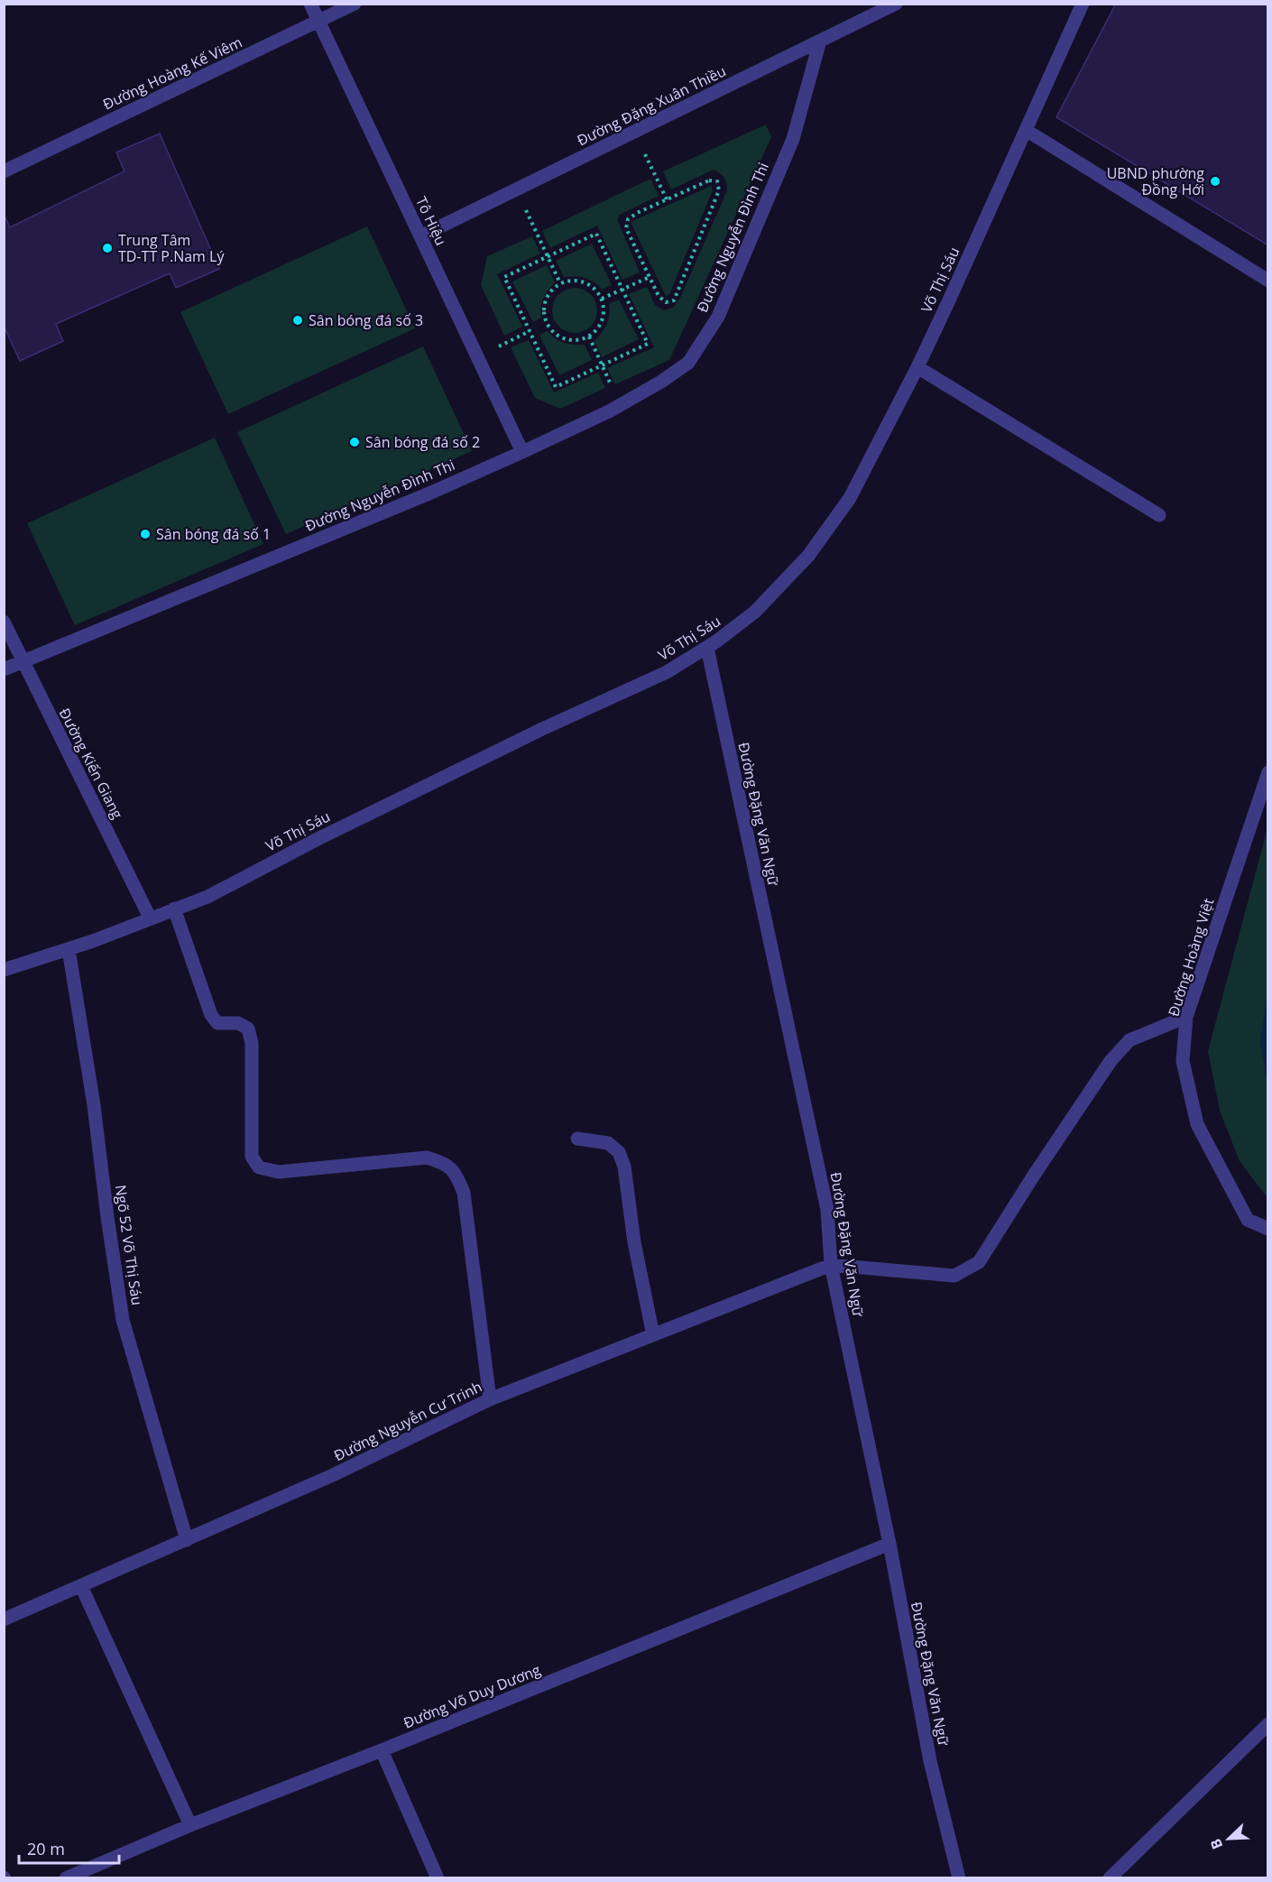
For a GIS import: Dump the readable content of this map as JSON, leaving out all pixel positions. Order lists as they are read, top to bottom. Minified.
{"streets":{"street":["Đường Hoàng Kế Viêm","Đường Đặng Xuân Thiều","Tô Hiệu","Đường Nguyễn Đình Thi","Võ Thị Sáu","Đường Kiến Giang","Đường Đặng Văn Ngữ","Đường Hoàng Việt","Ngõ 52 Võ Thị Sáu","Đường Nguyễn Cư Trinh","Đường Võ Duy Dương"]},"crossings":[["Đường Hoàng Kế Viêm","Tô Hiệu"],["Đường Đặng Xuân Thiều","Tô Hiệu"],["Đường Đặng Xuân Thiều","Đường Nguyễn Đình Thi"],["Tô Hiệu","Đường Nguyễn Đình Thi"],["Đường Nguyễn Đình Thi","Đường Kiến Giang"],["Võ Thị Sáu","Đường Kiến Giang"],["Võ Thị Sáu","Đường Đặng Văn Ngữ"],["Võ Thị Sáu","Ngõ 52 Võ Thị Sáu"],["Đường Đặng Văn Ngữ","Đường Nguyễn Cư Trinh"],["Đường Đặng Văn Ngữ","Đường Võ Duy Dương"],["Ngõ 52 Võ Thị Sáu","Đường Nguyễn Cư Trinh"]],"places":["UBND phường Đồng Hới","Trung Tâm TD-TT P.Nam Lý","Sân bóng đá số 3","Sân bóng đá số 2","Sân bóng đá số 1"],"scale_bar":"20 m","north":"bottom left"}
